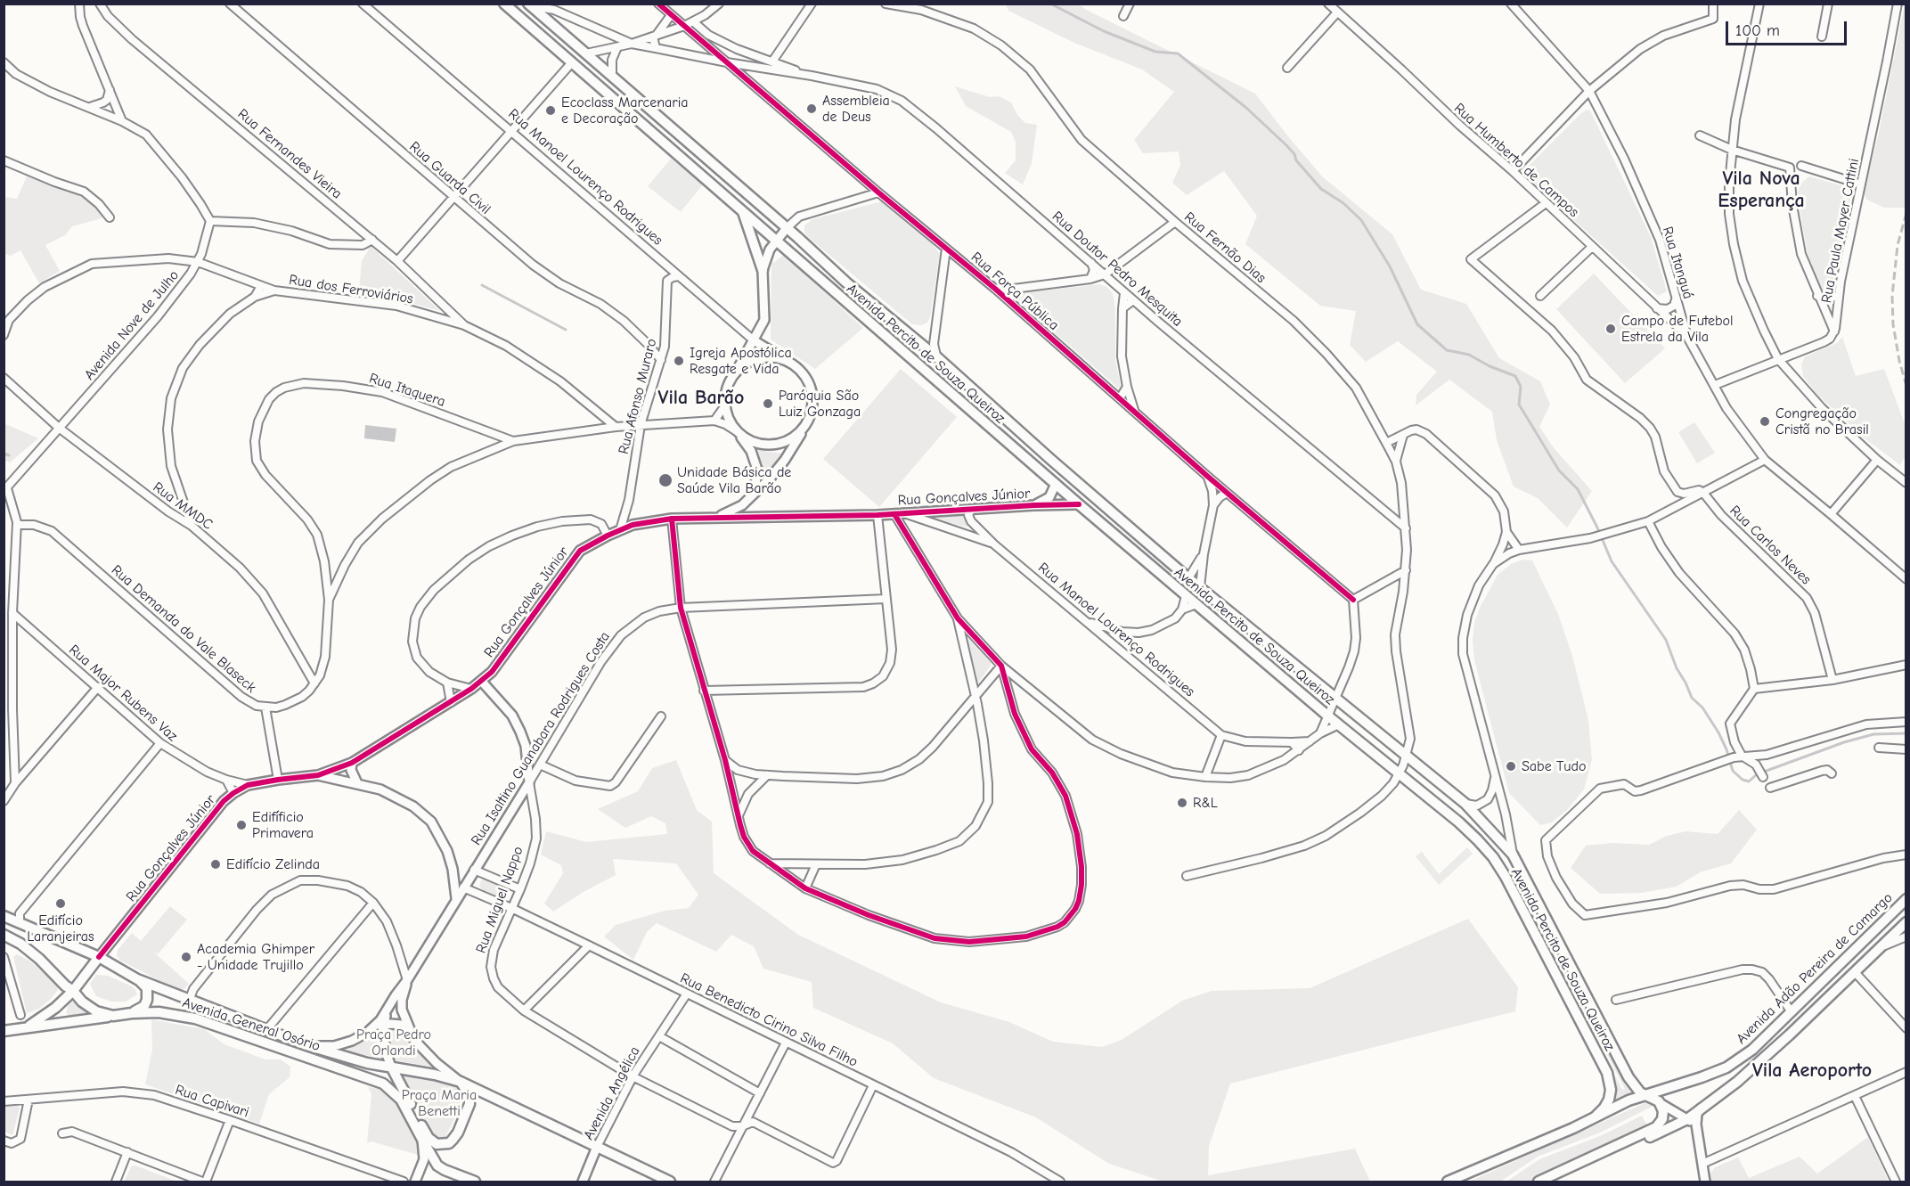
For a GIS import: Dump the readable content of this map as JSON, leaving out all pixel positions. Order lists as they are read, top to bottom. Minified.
{"streets":{"main road":["Avenida Percito de Souza Queiroz","Rua Gonçalves Júnior","Avenida Adão Pereira de Camargo","Avenida General Osório"],"street":["Rua Fernandes Vieira","Rua Humberto de Campos","Rua Manoel Lourenço Rodrigues","Rua Guarda Civil","Rua Paula Mayer Cattini","Rua Fernão Dias","Rua Itanguá","Rua Doutor Pedro Mesquita","Rua dos Ferroviários","Rua Força Pública","Avenida Nove de Julho","Rua Itaquera","Rua Afonso Muraro","Rua MMDC","Rua Carlos Neves","Rua Demanda do Vale Blaseck","Rua Major Rubens Vaz","Rua Isaltino Guanabara Rodrigues Costa","Rua Miguel Nappo","Rua Benedicto Cirino Silva Filho","Avenida Angélica","Rua Capivari"]},"crossings":[["Rua Fernandes Vieira","Rua dos Ferroviários"],["Rua Humberto de Campos","Rua Itanguá"],["Rua Manoel Lourenço Rodrigues","Rua Afonso Muraro"],["Rua Manoel Lourenço Rodrigues","Rua Gonçalves Júnior"],["Rua Manoel Lourenço Rodrigues","Rua Demanda do Vale Blaseck"],["Rua Guarda Civil","Rua Afonso Muraro"],["Rua Doutor Pedro Mesquita","Rua Força Pública"],["Rua dos Ferroviários","Rua Demanda do Vale Blaseck"],["Avenida Nove de Julho","Rua MMDC"],["Avenida Percito de Souza Queiroz","Rua Gonçalves Júnior"],["Avenida Percito de Souza Queiroz","Avenida Adão Pereira de Camargo"],["Rua Itaquera","Rua Demanda do Vale Blaseck"],["Rua Afonso Muraro","Rua Gonçalves Júnior"],["Rua Afonso Muraro","Rua Demanda do Vale Blaseck"],["Rua Gonçalves Júnior","Rua Major Rubens Vaz"],["Rua Gonçalves Júnior","Rua Miguel Nappo"],["Rua Gonçalves Júnior","Avenida General Osório"],["Rua MMDC","Rua Demanda do Vale Blaseck"],["Rua Isaltino Guanabara Rodrigues Costa","Rua Miguel Nappo"],["Rua Isaltino Guanabara Rodrigues Costa","Rua Benedicto Cirino Silva Filho"],["Rua Isaltino Guanabara Rodrigues Costa","Avenida General Osório"],["Rua Miguel Nappo","Rua Benedicto Cirino Silva Filho"],["Rua Miguel Nappo","Avenida Angélica"],["Rua Benedicto Cirino Silva Filho","Avenida Angélica"],["Avenida General Osório","Avenida Angélica"]],"districts":["Vila Nova Esperança","Vila Barão","Vila Aeroporto"],"parks":["Praça Pedro Orlandi","Praça Maria Benetti"],"places":["Assembleia de Deus","Ecoclass Marcenaria e Decoração","Campo de Futebol Estrela da Vila","Igreja Apostólica Resgate e Vida","Paróquia São Luiz Gonzaga","Congregação Cristã no Brasil","Unidade Básica de Saúde Vila Barão","Sabe Tudo","R&L","Edifíficio Primavera","Edifício Zelinda","Edifício Laranjeiras","Academia Ghimper - Unidade Trujillo"],"scale_bar":"100 m"}
